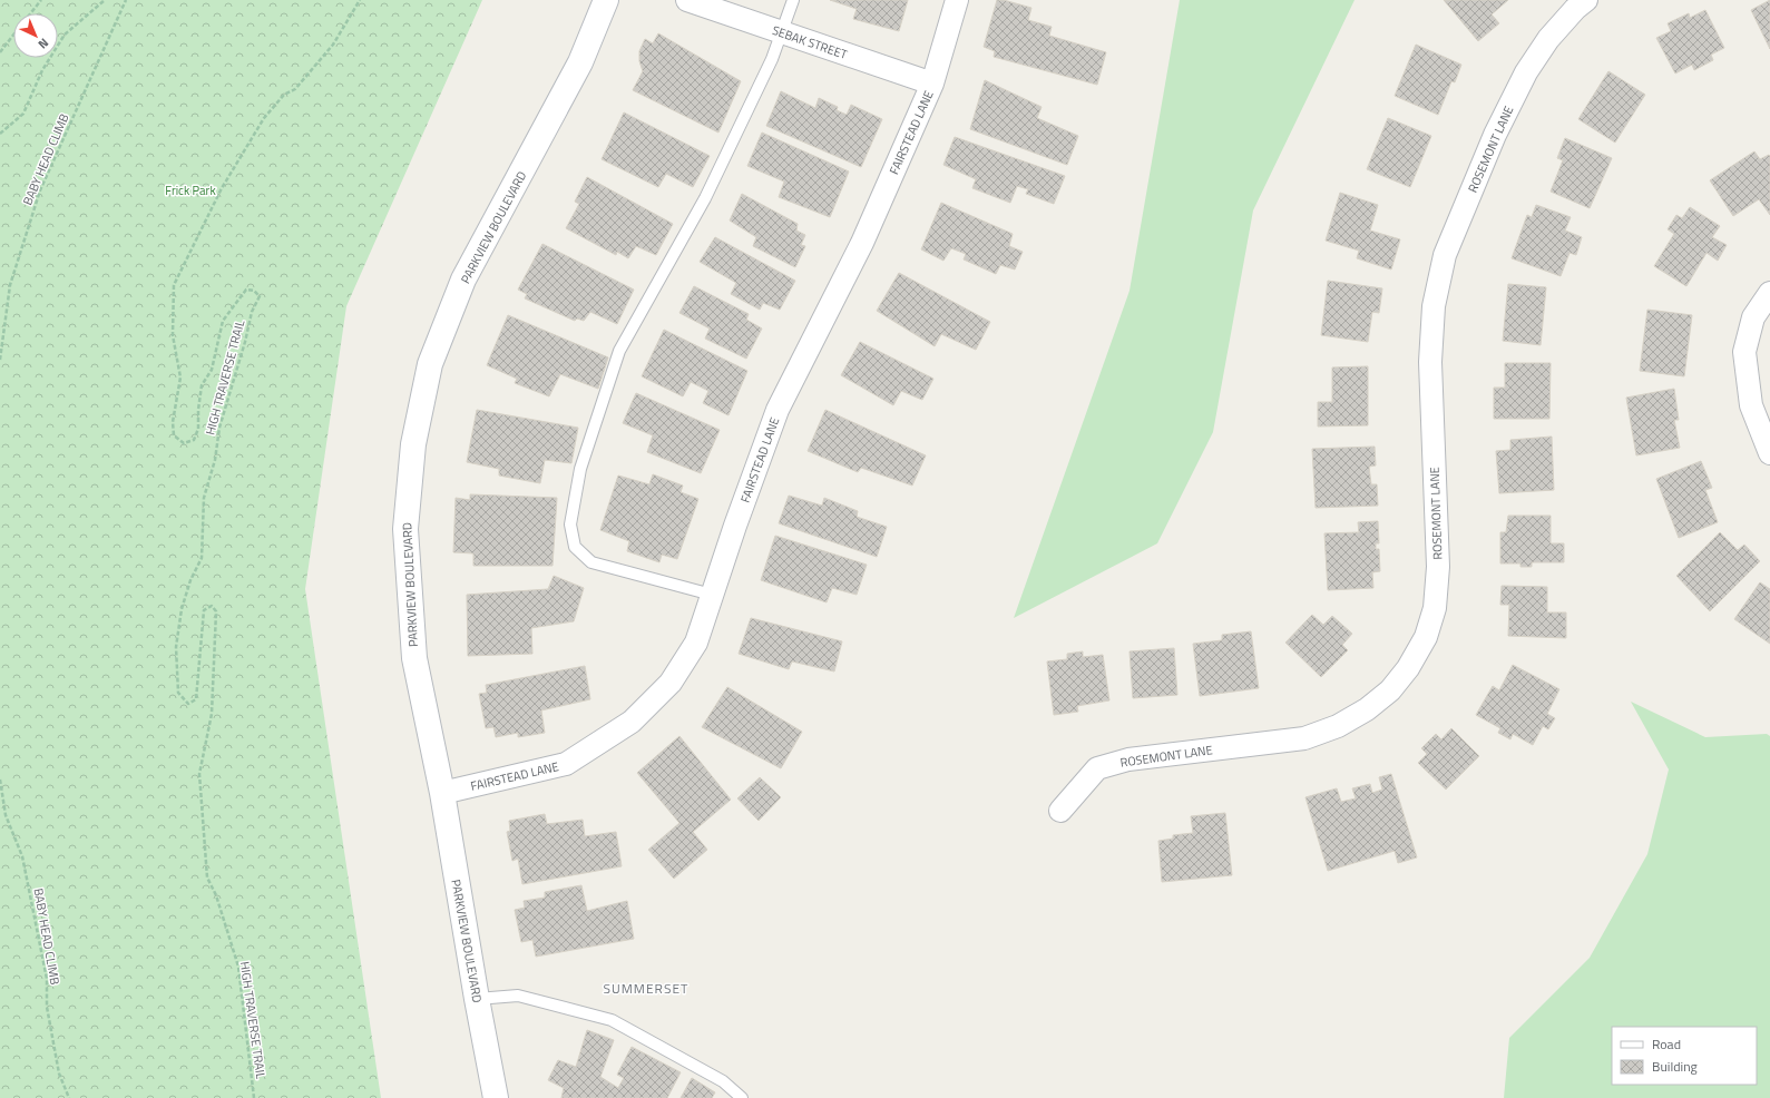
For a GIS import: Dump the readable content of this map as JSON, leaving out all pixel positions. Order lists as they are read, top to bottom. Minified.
{"streets":{"street":["SEBAK STREET","FAIRSTEAD LANE","ROSEMONT LANE","PARKVIEW BOULEVARD"],"path":["BABY HEAD CLIMB","HIGH TRAVERSE TRAIL"]},"crossings":[["SEBAK STREET","FAIRSTEAD LANE"],["FAIRSTEAD LANE","PARKVIEW BOULEVARD"]],"districts":["SUMMERSET"],"parks":["Frick Park"],"legend":["Road","Building"],"north":"bottom right"}
